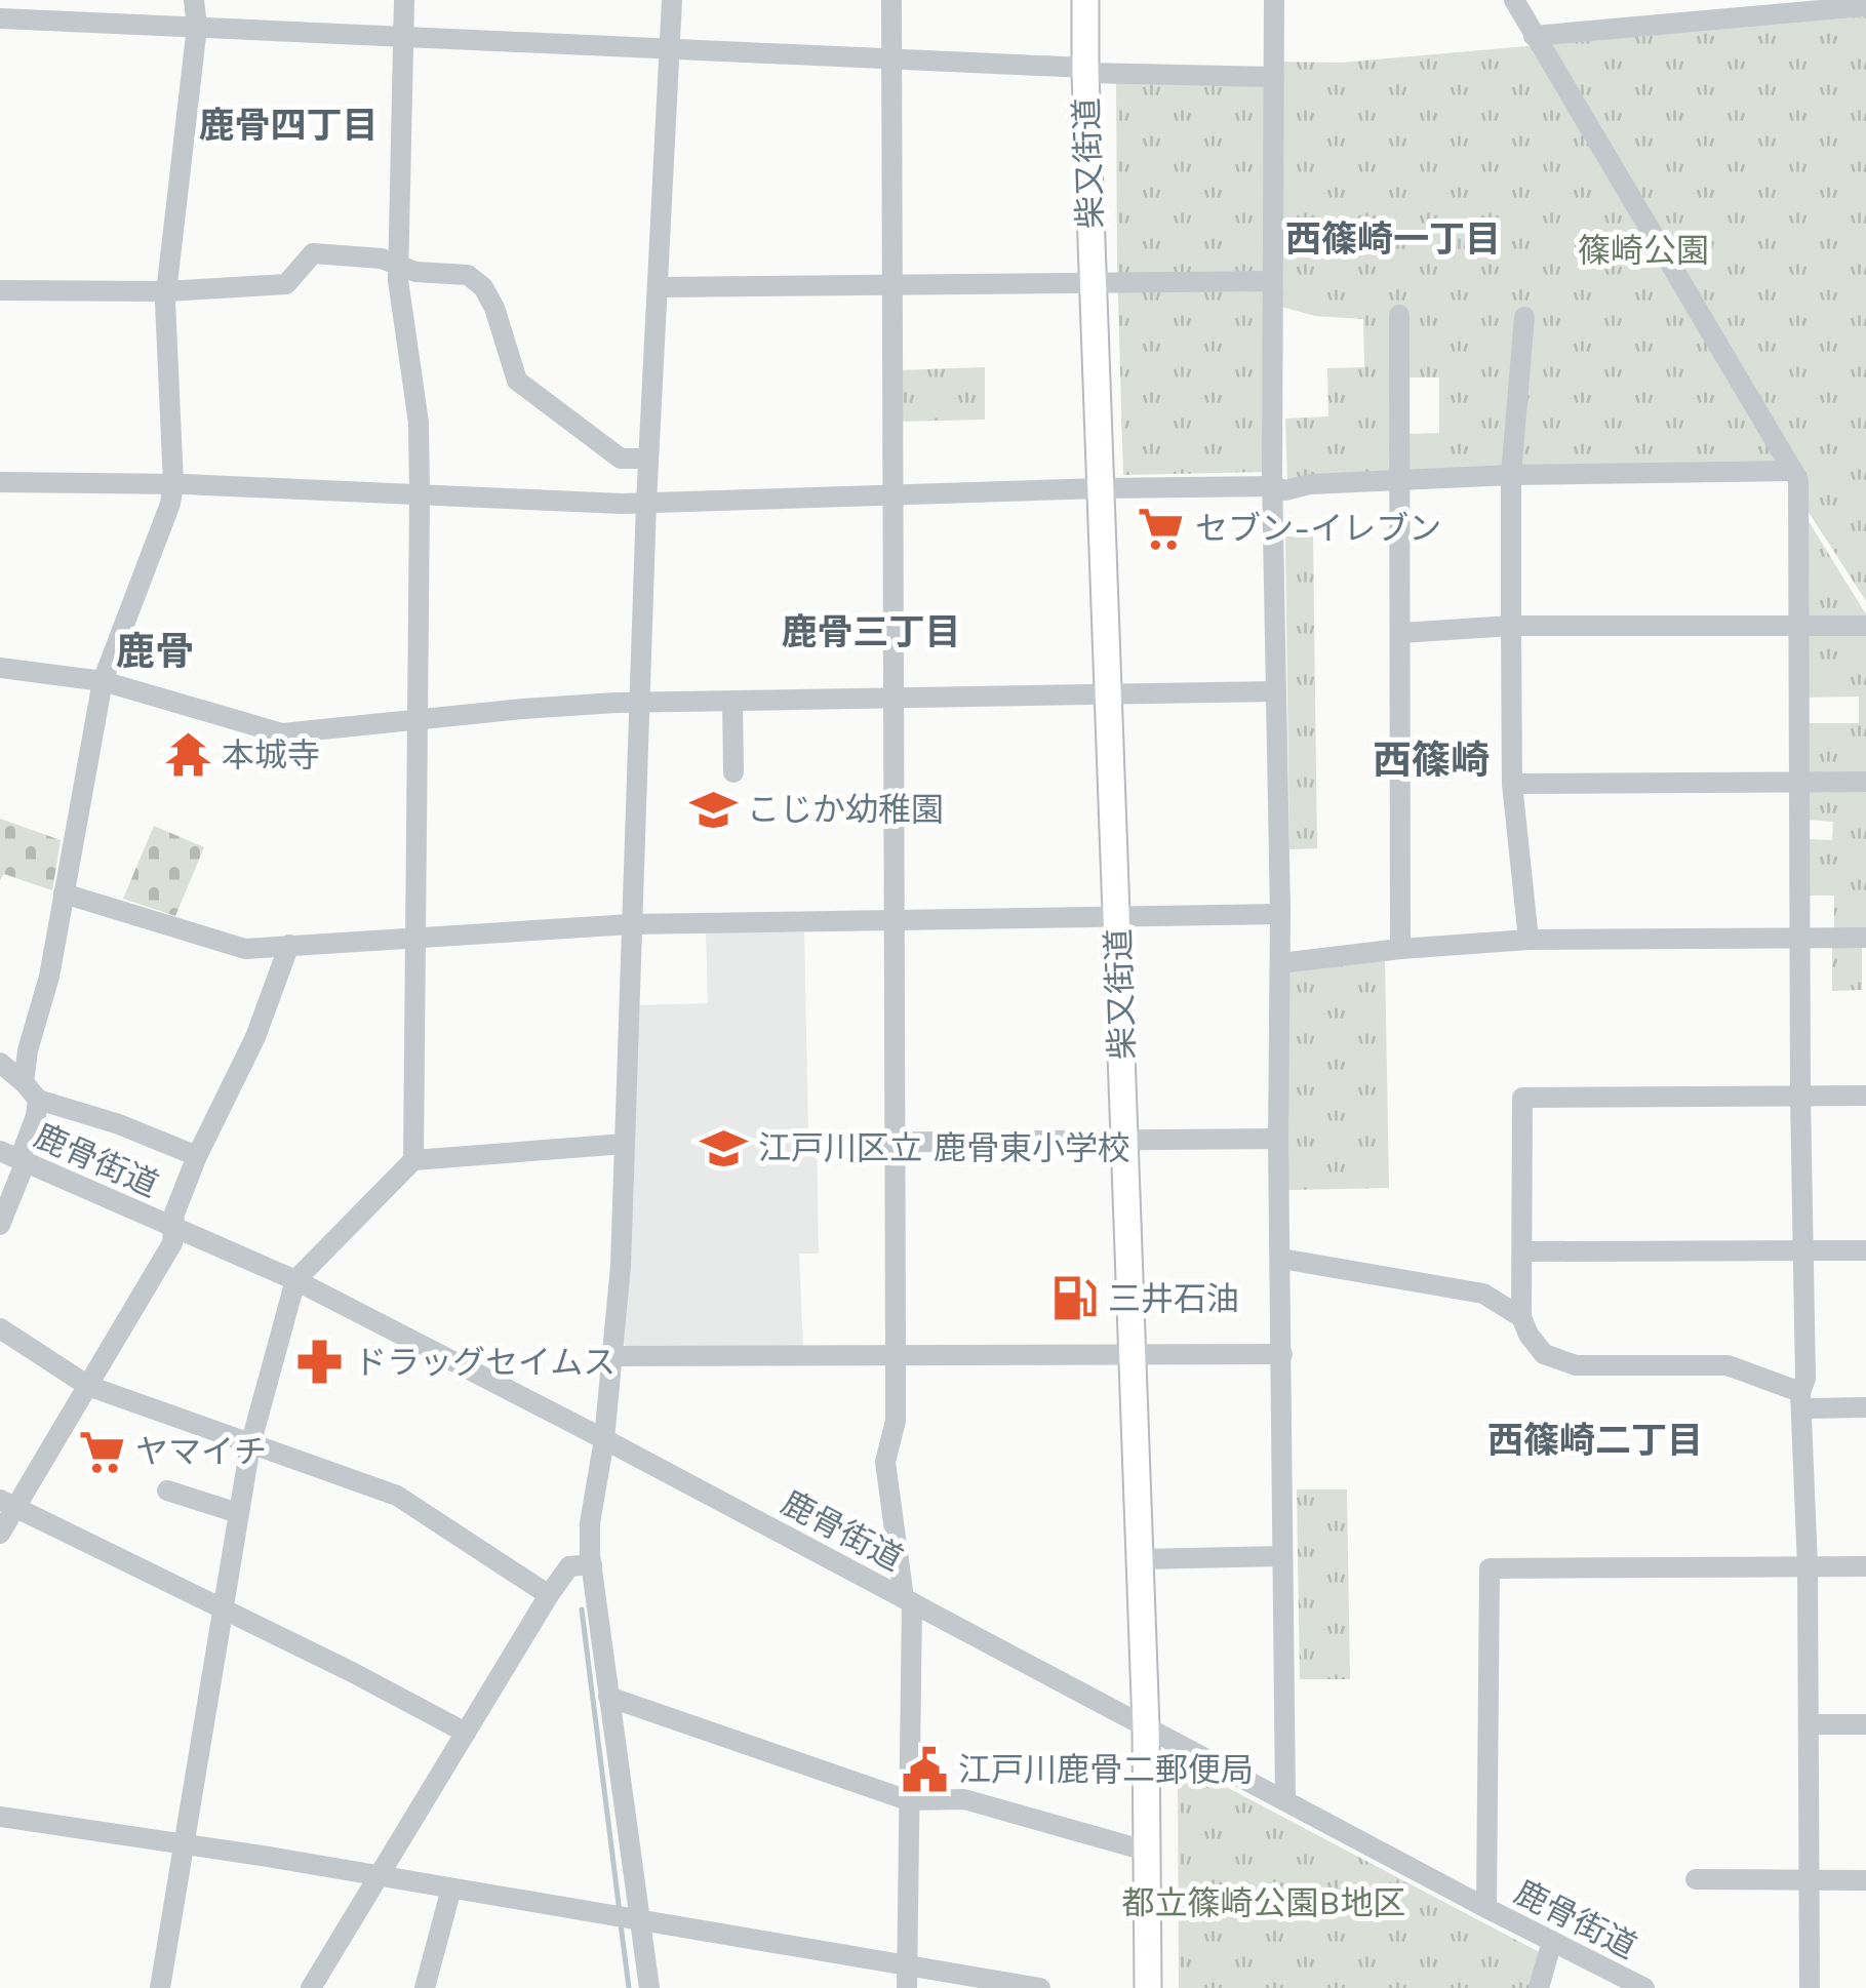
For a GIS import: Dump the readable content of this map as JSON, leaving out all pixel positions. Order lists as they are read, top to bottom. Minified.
{"streets":{"main road":["柴又街道"],"street":["鹿骨街道"]},"crossings":[["柴又街道","鹿骨街道"]],"districts":["鹿骨四丁目","西篠崎一丁目","鹿骨三丁目","鹿骨","西篠崎","西篠崎二丁目"],"parks":["篠崎公園","都立篠崎公園B地区"],"places":{"supermarket":["セブン-イレブン","ヤマイチ"],"temple":["本城寺"],"school or university":["こじか幼稚園","江戸川区立 鹿骨東小学校"],"fuel station":["三井石油"],"pharmacy":["ドラッグセイムス"],"public building":["江戸川鹿骨二郵便局"]}}
